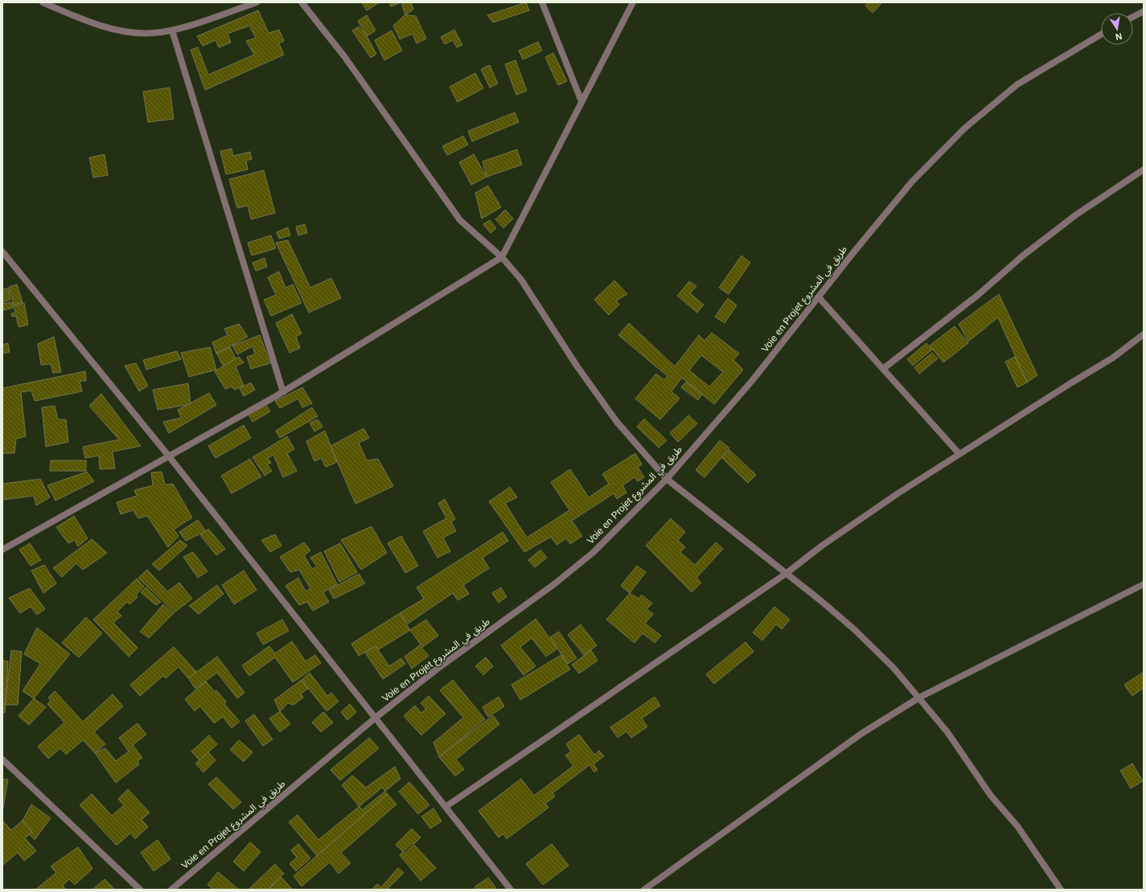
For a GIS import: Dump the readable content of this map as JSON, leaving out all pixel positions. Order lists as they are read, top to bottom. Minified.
{"streets":{"street":["Voie en Projet طريق في المشروع"]},"north":"bottom"}
